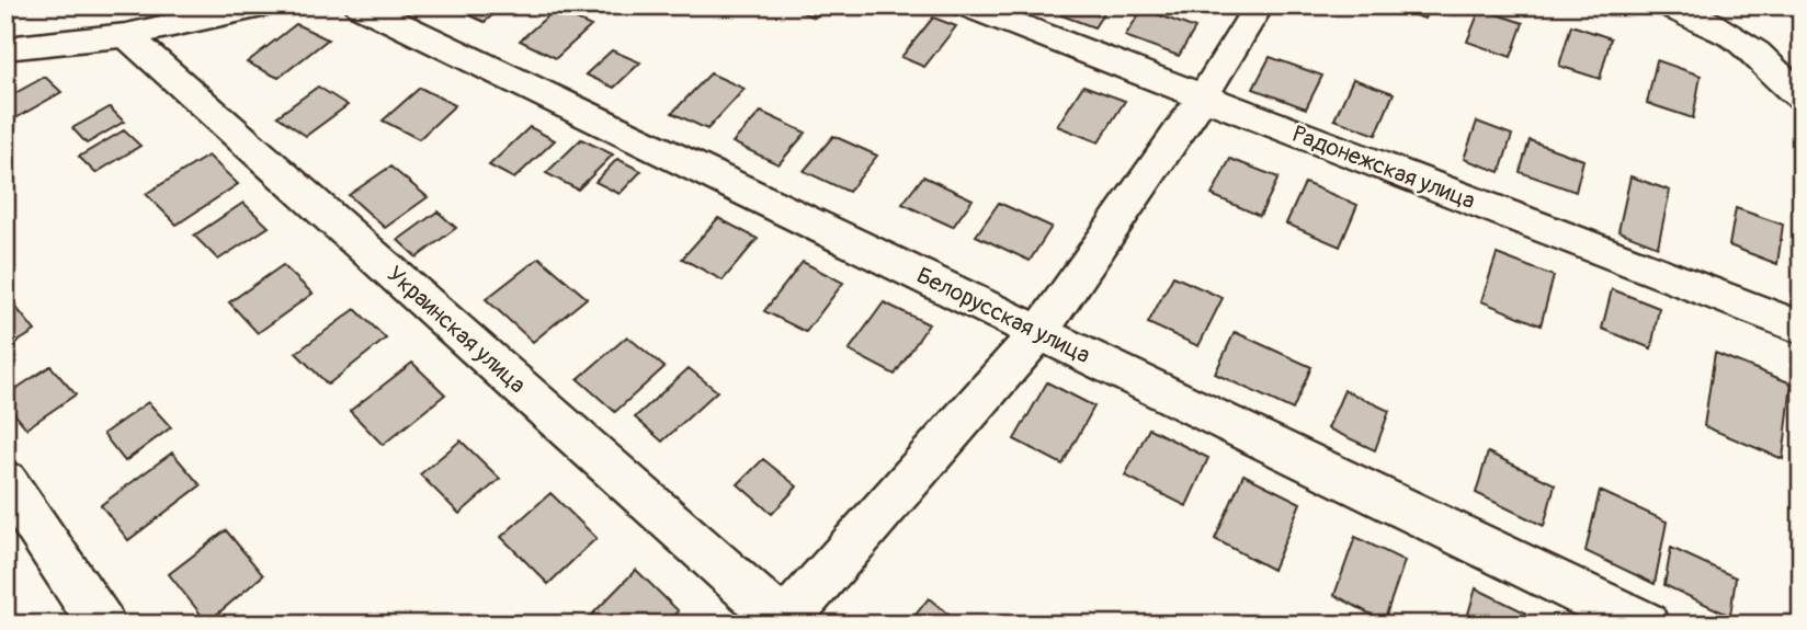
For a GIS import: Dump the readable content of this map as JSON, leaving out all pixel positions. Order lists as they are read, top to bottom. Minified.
{"streets":{"street":["Радонежская улица","Белорусская улица","Украинская улица"]}}
